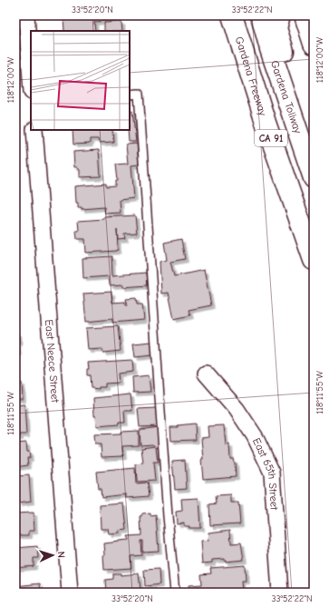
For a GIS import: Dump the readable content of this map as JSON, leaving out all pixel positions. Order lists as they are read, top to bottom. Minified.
{"streets":{"highway":["Gardena Freeway","Gardena Tollway","CA 91"],"street":["East Neece Street","East 65th Street"]},"north":"right","coordinates":["33°52'20\"N","33°52'22\"N","118°12'00\"W","118°11'55\"W"]}
